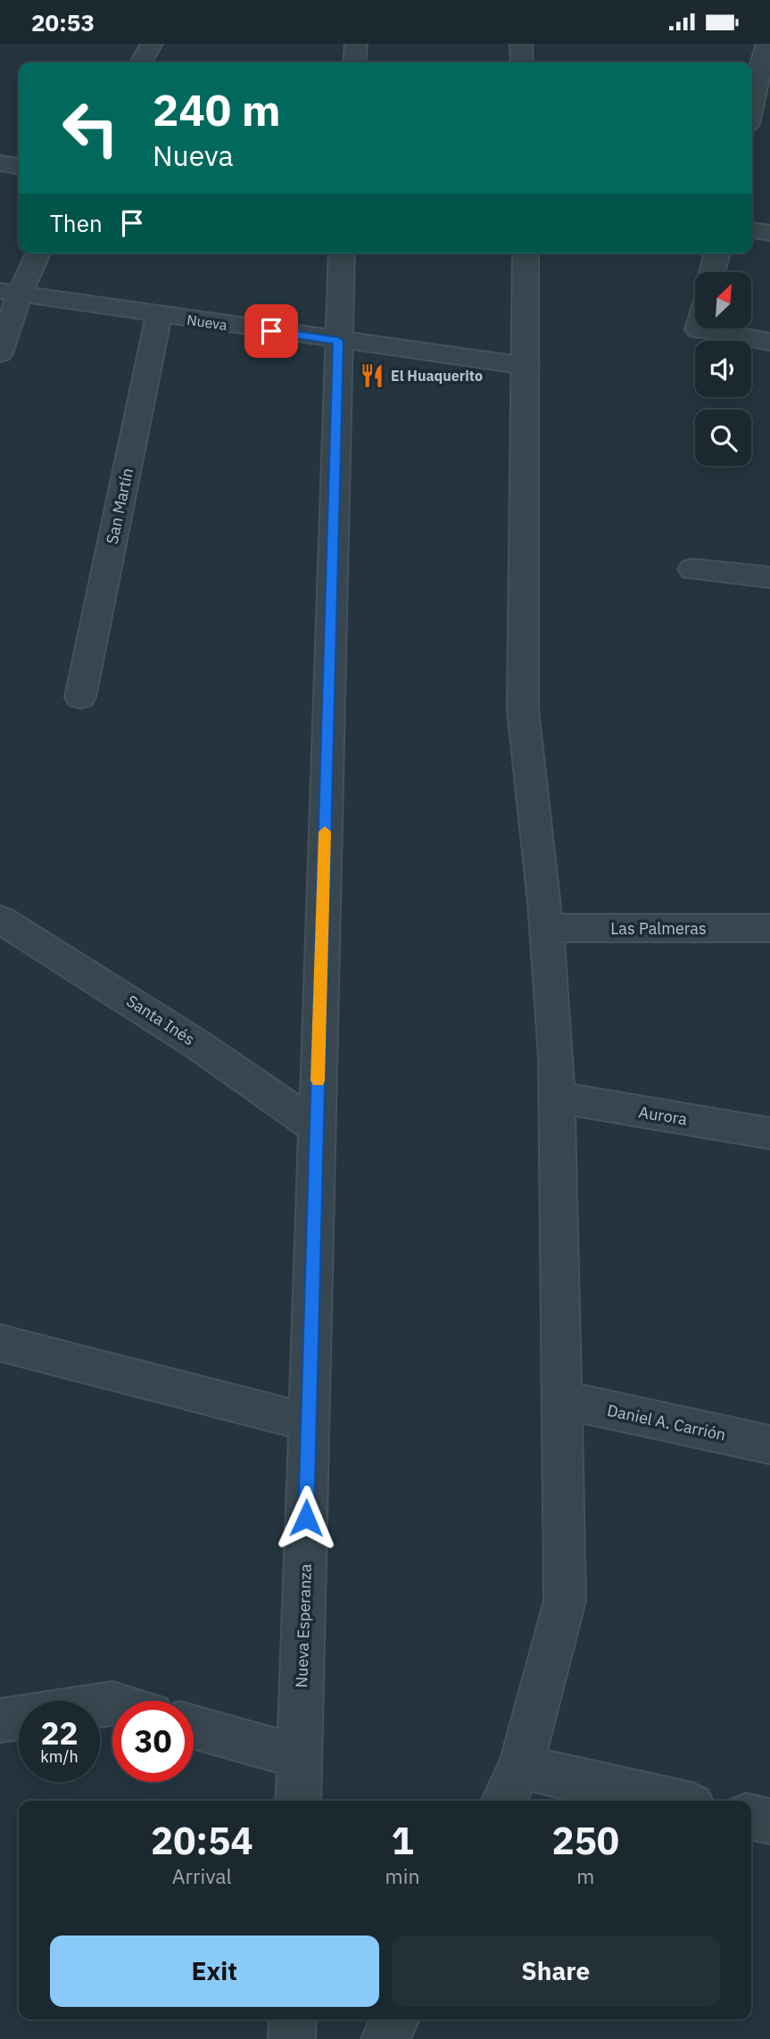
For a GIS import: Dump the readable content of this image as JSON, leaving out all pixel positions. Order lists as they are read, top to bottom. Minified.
{"streets":{"street":["Nueva","San Martín","Las Palmeras","Santa Inés","Aurora","Daniel A. Carrión","Nueva Esperanza"]},"crossings":[["Nueva","San Martín"],["Nueva","Nueva Esperanza"],["Santa Inés","Nueva Esperanza"]],"places":{"restaurant":["El Huaquerito"]},"north":"top right","page":{"status":"20:53","turn":["240 m","Nueva"],"then":"Then","speed":"22 km/h","limit":"30","eta":["20:54","Arrival","1","min","250","m"],"buttons":["Exit","Share"]}}
